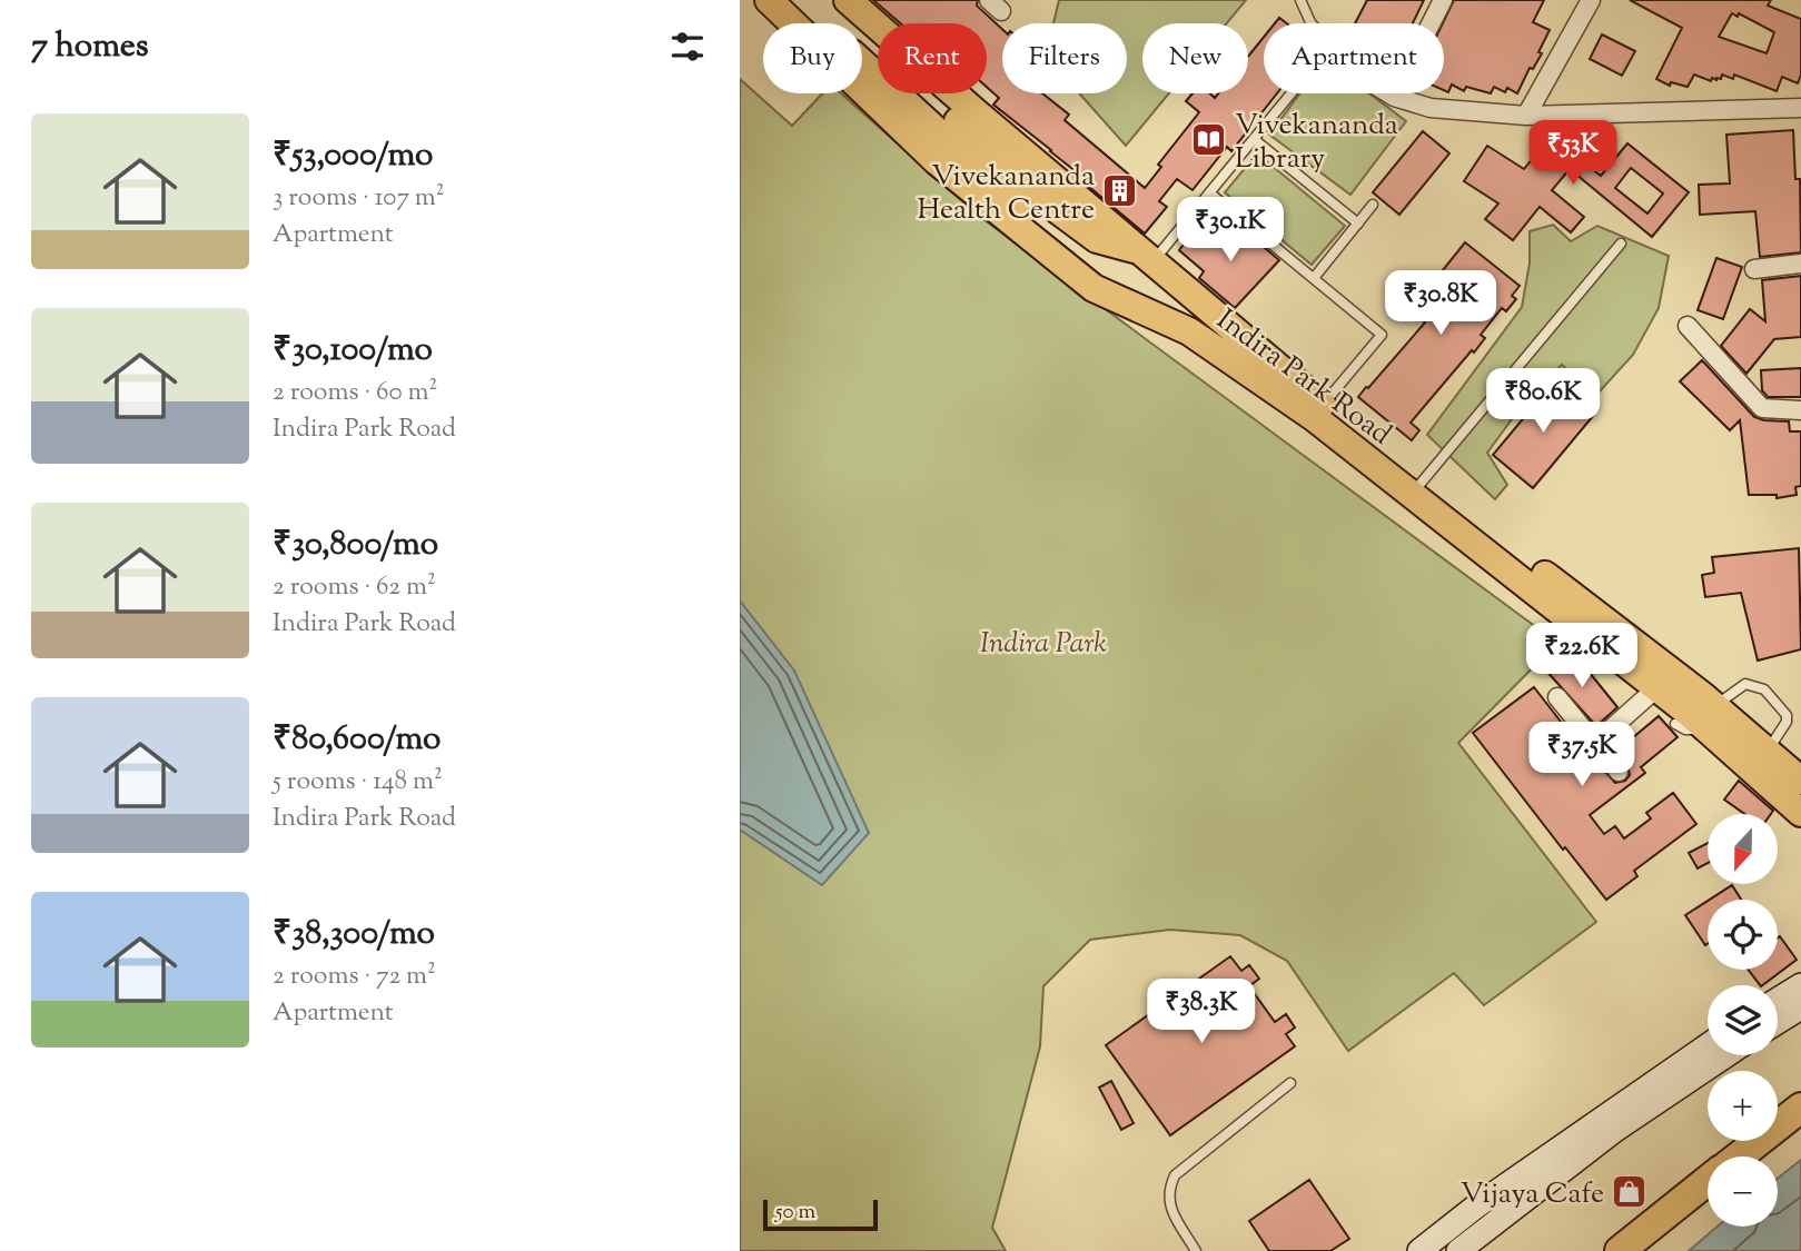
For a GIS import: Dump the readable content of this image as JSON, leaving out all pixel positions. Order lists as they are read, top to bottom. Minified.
{"streets":{"main road":["Indira Park Road"]},"parks":["Indira Park"],"places":{"library":["Vivekananda Library"],"building":["Vivekananda Health Centre"],"shop":["Vijaya Cafe"]},"scale_bar":"50 m","north":"bottom","page":{"heading":"7 homes","chip":["Buy","Rent","Filters","New","Apartment"],"list":[{"name":"₹53,000/mo","note":"3 rooms · 107 m² · Apartment"},{"name":"₹30,100/mo","note":"2 rooms · 60 m² · Indira Park Road"},{"name":"₹30,800/mo","note":"2 rooms · 62 m² · Indira Park Road"},{"name":"₹80,600/mo","note":"5 rooms · 148 m² · Indira Park Road"},{"name":"₹38,300/mo","note":"2 rooms · 72 m² · Apartment"}],"price":["₹53K","₹30.1K","₹30.8K","₹80.6K","₹22.6K","₹37.5K","₹38.3K"],"map_buttons":["+","−"],"scale":"50 m"}}
